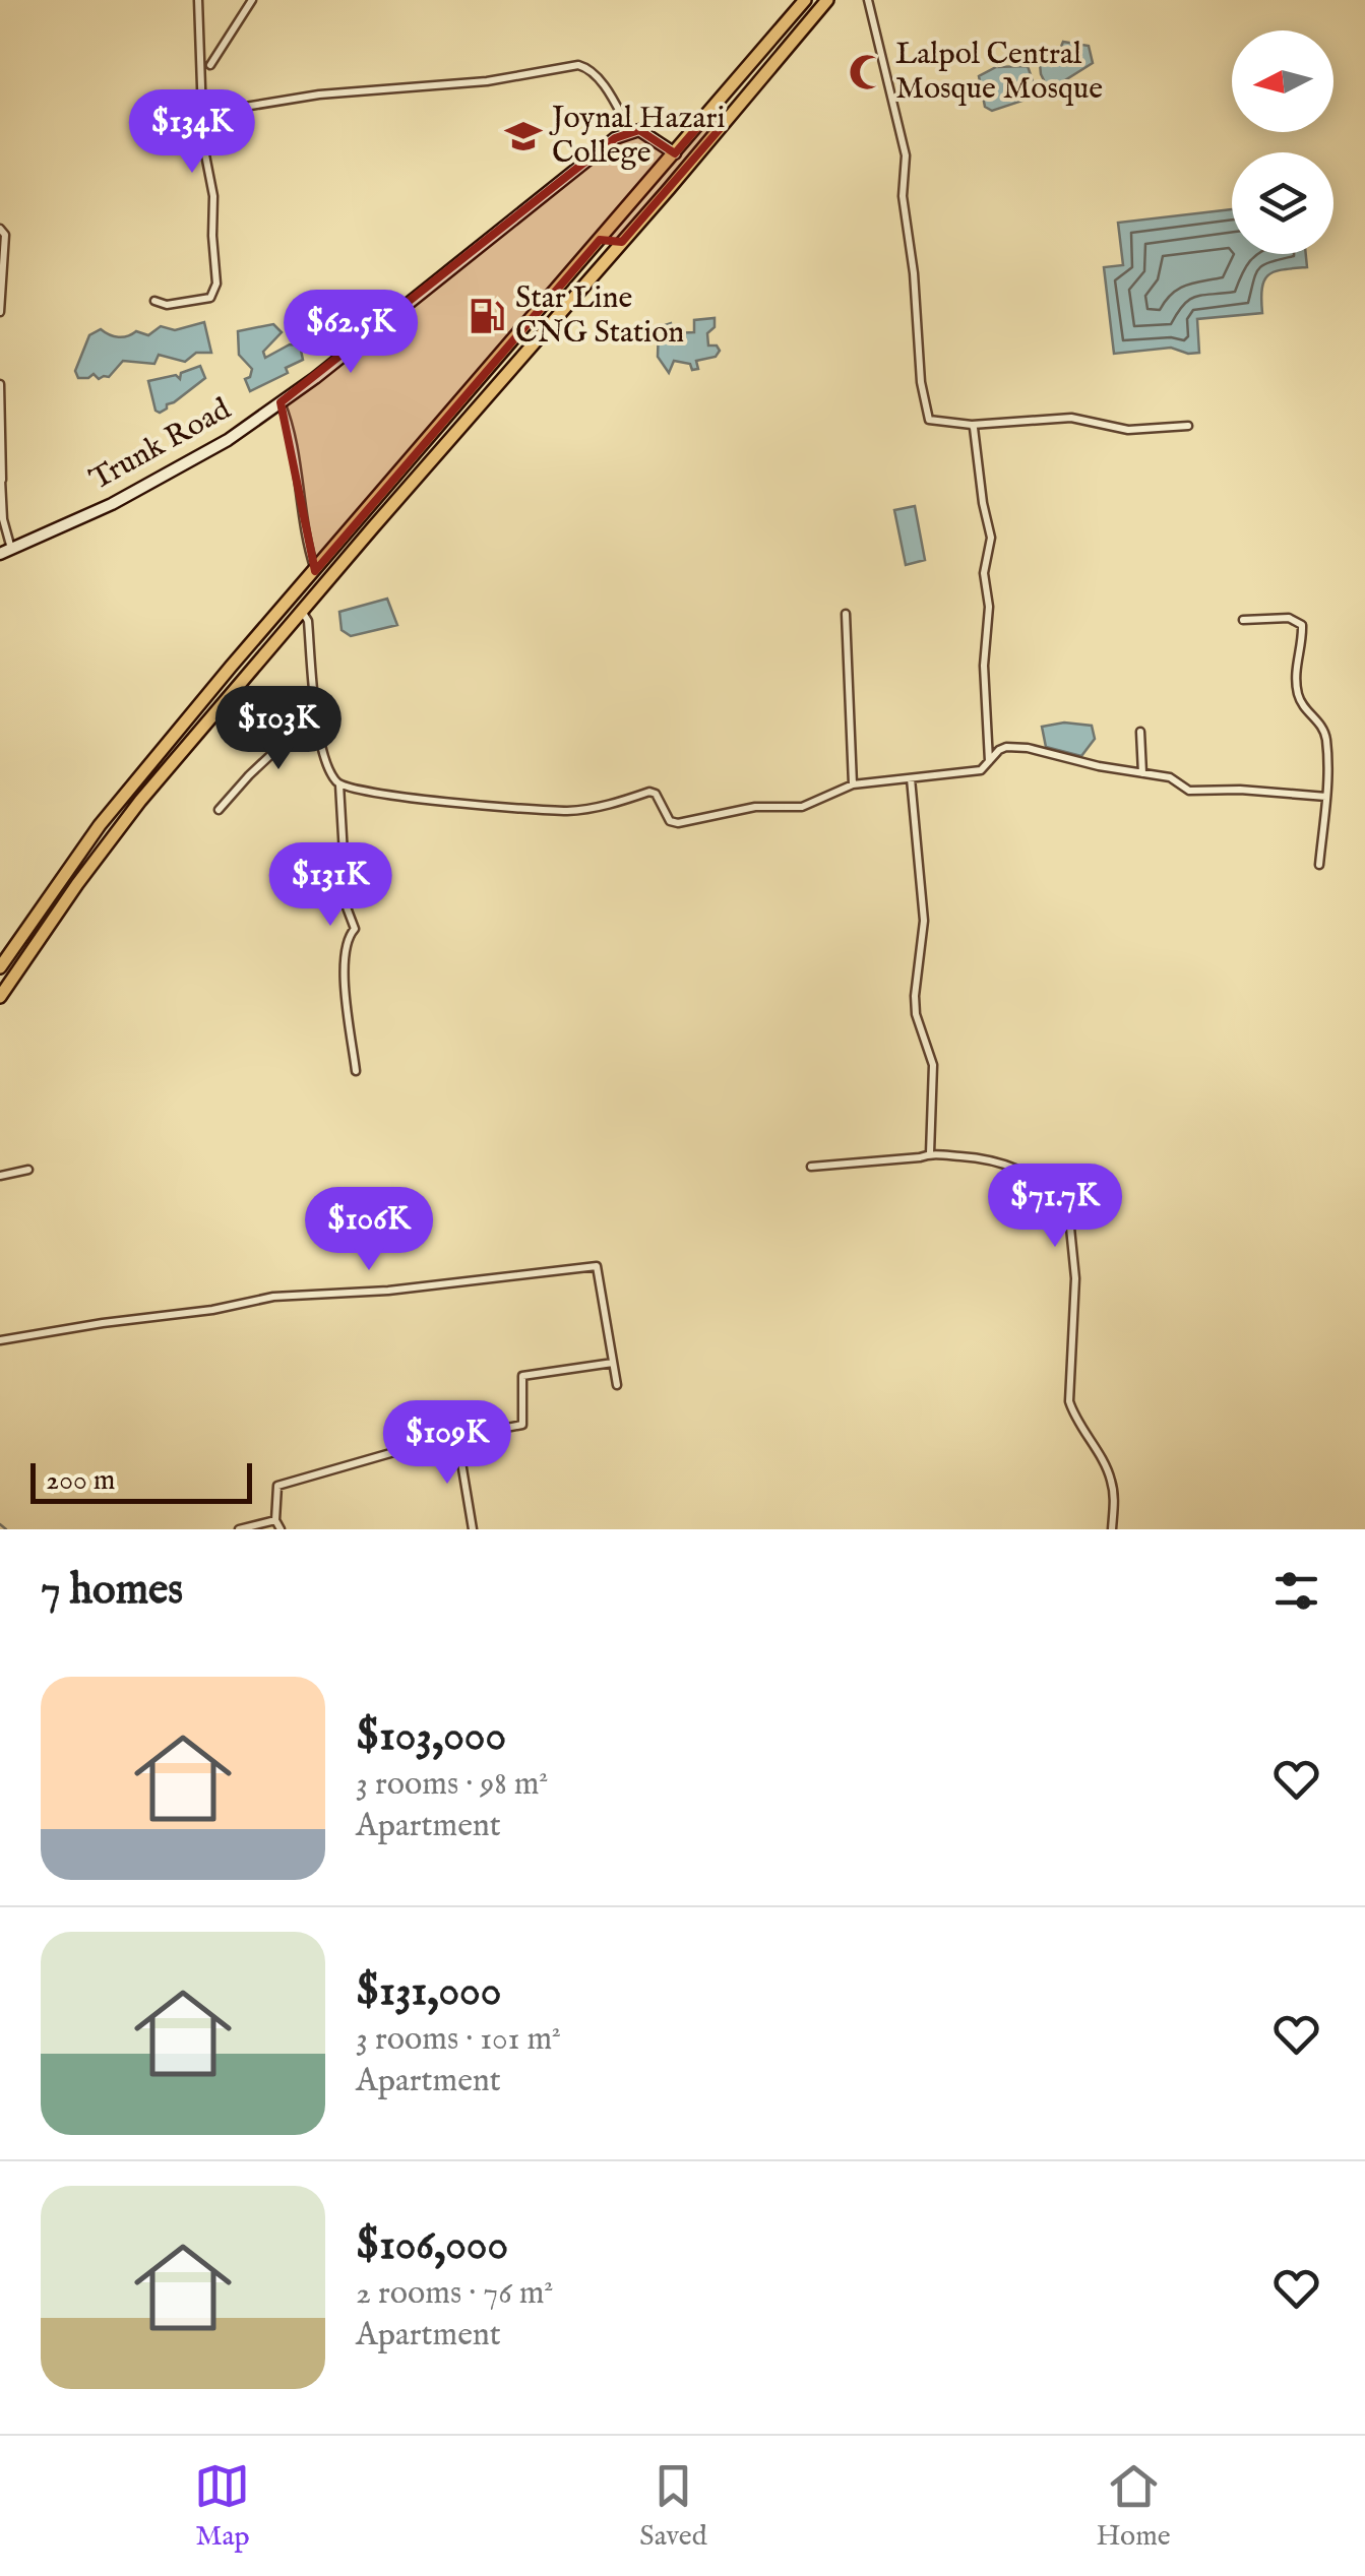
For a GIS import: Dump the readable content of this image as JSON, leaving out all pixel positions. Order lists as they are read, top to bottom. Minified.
{"streets":{"main road":["Trunk Road"]},"places":{"mosque":["Lalpol Central Mosque Mosque"],"school or university":["Joynal Hazari College"],"fuel station":["Star Line CNG Station"]},"scale_bar":"200 m","north":"left","page":{"price":["$134K","$62.5K","$103K","$131K","$71.7K","$106K","$109K"],"scale":"200 m","heading":"7 homes","list":[{"name":"$103,000","note":"3 rooms · 98 m² · Apartment"},{"name":"$131,000","note":"3 rooms · 101 m² · Apartment"},{"name":"$106,000","note":"2 rooms · 76 m² · Apartment"}],"tabs":["Map","Saved","Home"]}}
